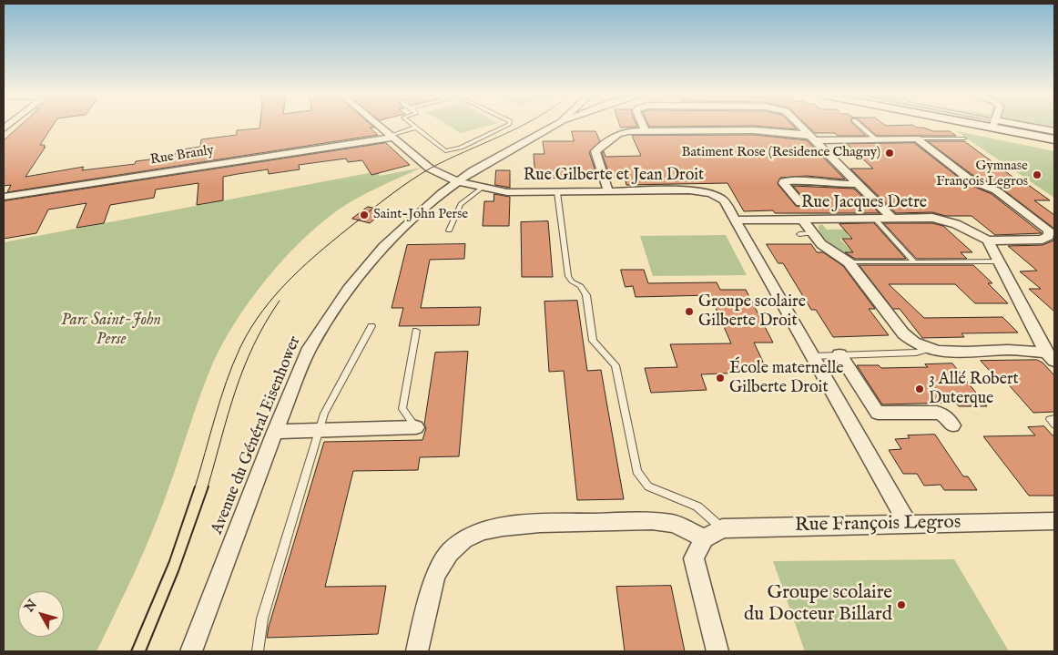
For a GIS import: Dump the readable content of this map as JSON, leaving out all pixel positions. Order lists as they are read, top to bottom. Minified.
{"streets":{"street":["Rue Branly","Rue Gilberte et Jean Droit","Rue Jacques Detre","Avenue du Général Eisenhower","Rue François Legros"]},"crossings":[["Rue Branly","Rue Gilberte et Jean Droit"],["Rue Gilberte et Jean Droit","Rue Jacques Detre"],["Rue Gilberte et Jean Droit","Avenue du Général Eisenhower"],["Rue Gilberte et Jean Droit","Rue François Legros"]],"parks":["Parc Saint-John Perse"],"places":["Batiment Rose (Residence Chagny)","Gymnase François Legros","Saint-John Perse","Groupe scolaire Gilberte Droit","École maternelle Gilberte Droit","3 Allé Robert Duterque","Groupe scolaire du Docteur Billard"],"north":"top left"}
